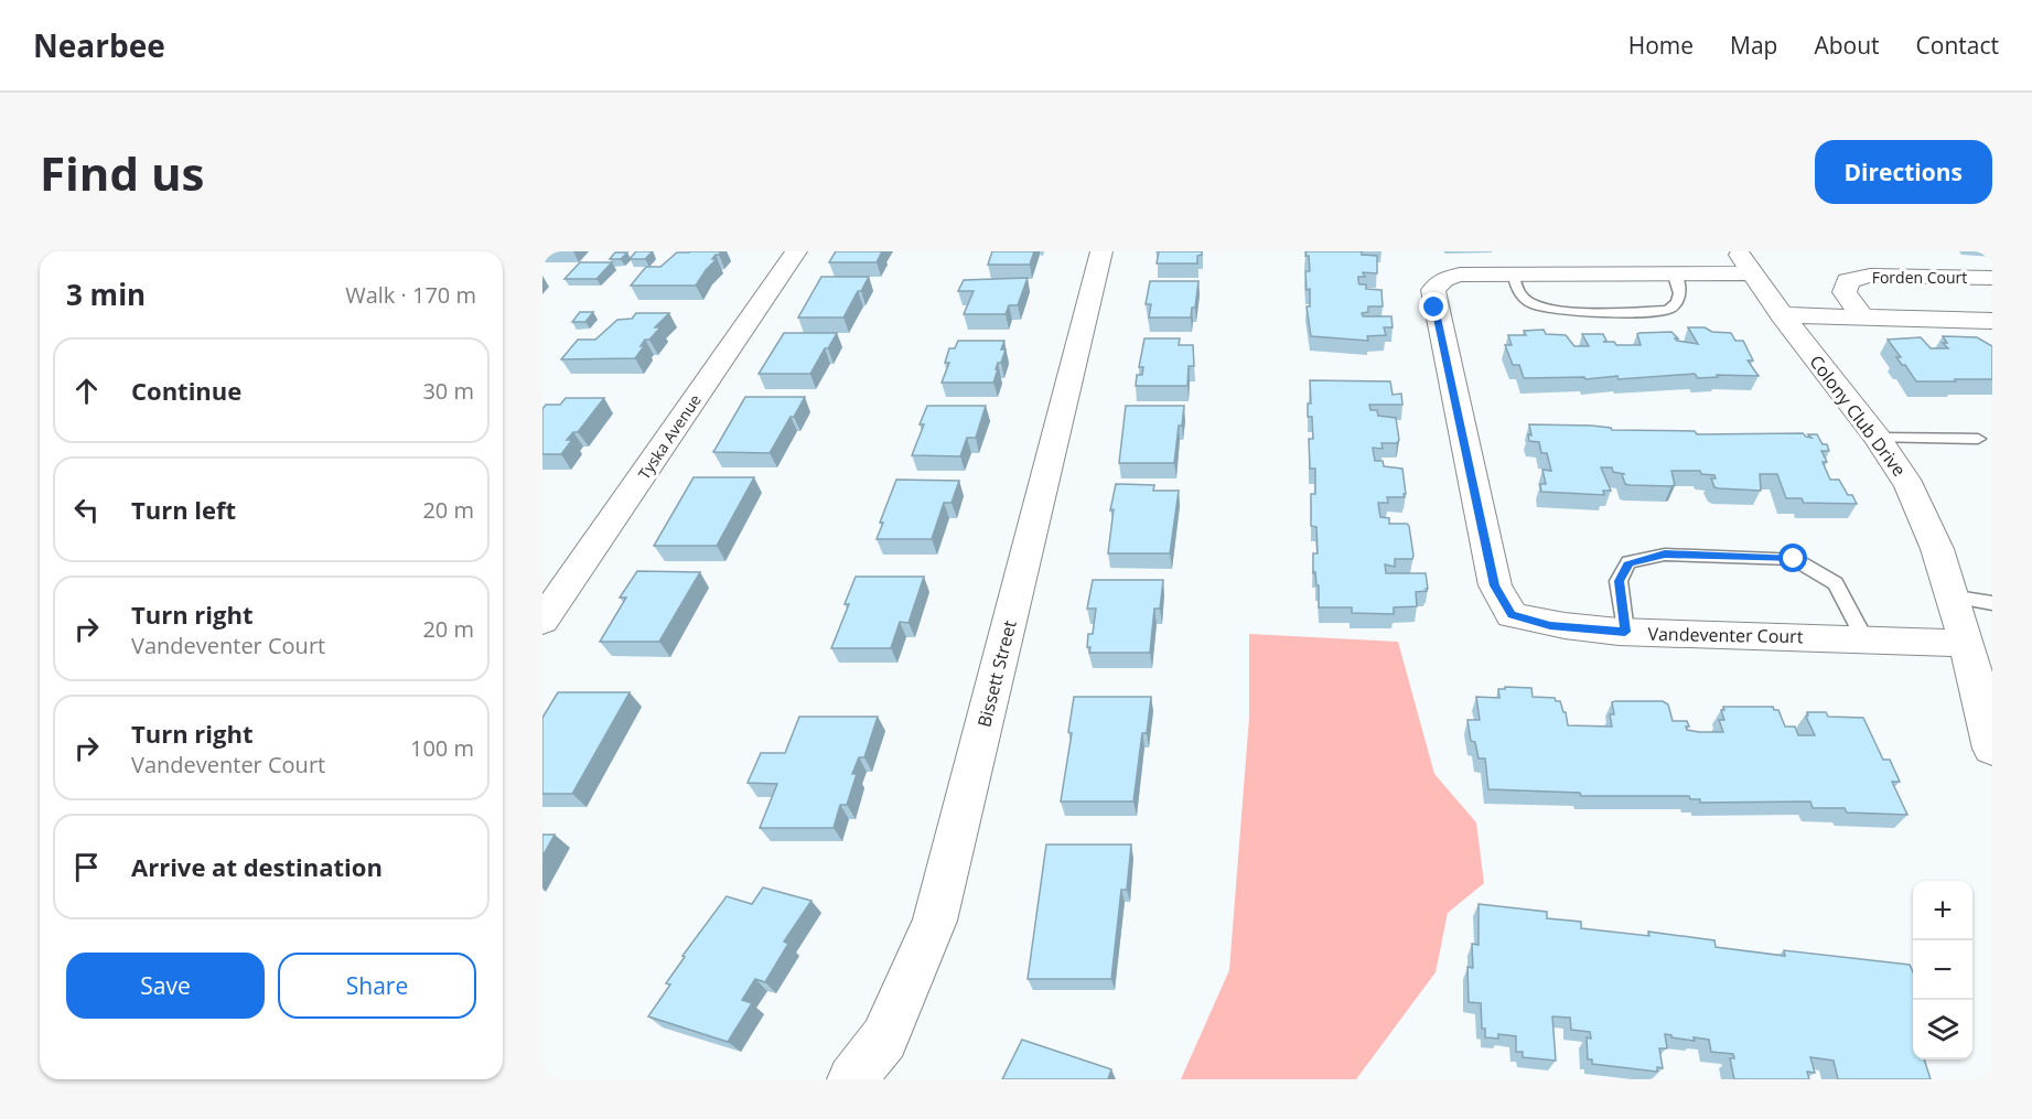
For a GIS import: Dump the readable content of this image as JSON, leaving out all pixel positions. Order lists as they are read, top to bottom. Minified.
{"streets":{"street":["Forden Court","Colony Club Drive","Tyska Avenue","Vandeventer Court","Bissett Street"]},"crossings":[["Colony Club Drive","Vandeventer Court"]],"page":{"header":"Nearbee","nav":["Home","Map","About","Contact"],"buttons":["Directions",["Save","Share"]],"title":"Find us","heading":["3 min","Walk · 170 m"],"list":[["Continue","30 m"],["Turn left","20 m"],["Turn right","Vandeventer Court","20 m"],["Turn right","Vandeventer Court","100 m"],"Arrive at destination"],"map_buttons":["+","−"]}}
